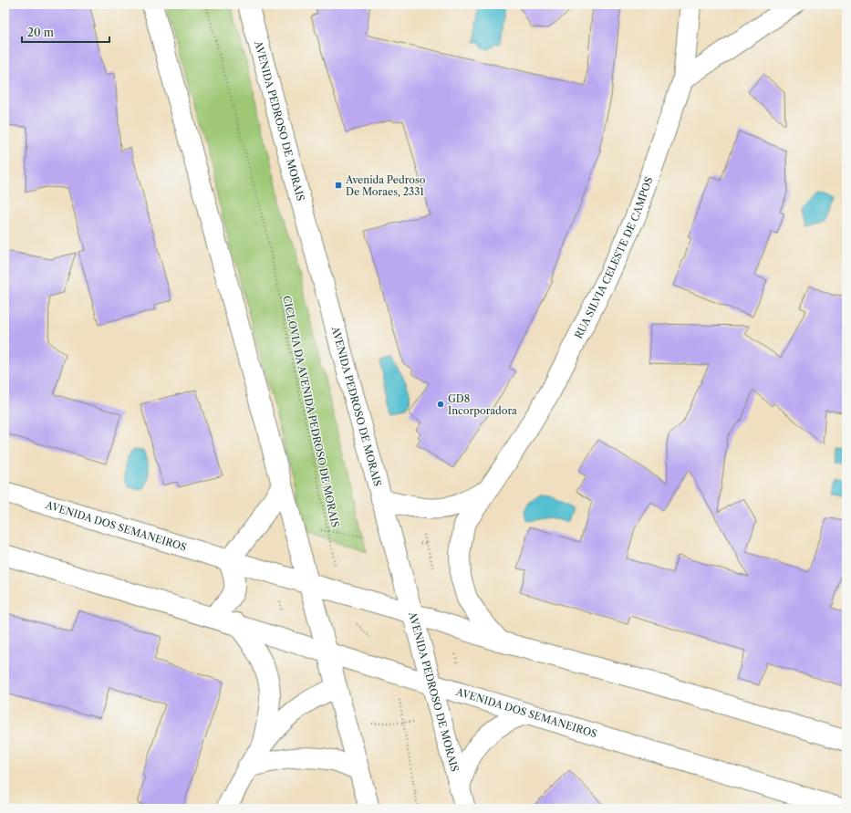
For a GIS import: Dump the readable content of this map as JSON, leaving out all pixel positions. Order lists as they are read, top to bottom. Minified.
{"streets":{"main road":["AVENIDA PEDROSO DE MORAIS","RUA SILVIA CELESTE DE CAMPOS","AVENIDA DOS SEMANEIROS"],"path":["CICLOVIA DA AVENIDA PEDROSO DE MORAIS"]},"crossings":[["AVENIDA PEDROSO DE MORAIS","RUA SILVIA CELESTE DE CAMPOS"],["AVENIDA PEDROSO DE MORAIS","AVENIDA DOS SEMANEIROS"],["RUA SILVIA CELESTE DE CAMPOS","AVENIDA DOS SEMANEIROS"],["CICLOVIA DA AVENIDA PEDROSO DE MORAIS","AVENIDA DOS SEMANEIROS"]],"places":{"transit":["Avenida Pedroso De Moraes, 2331"],"other":["GD8 Incorporadora"]},"scale_bar":"20 m"}
